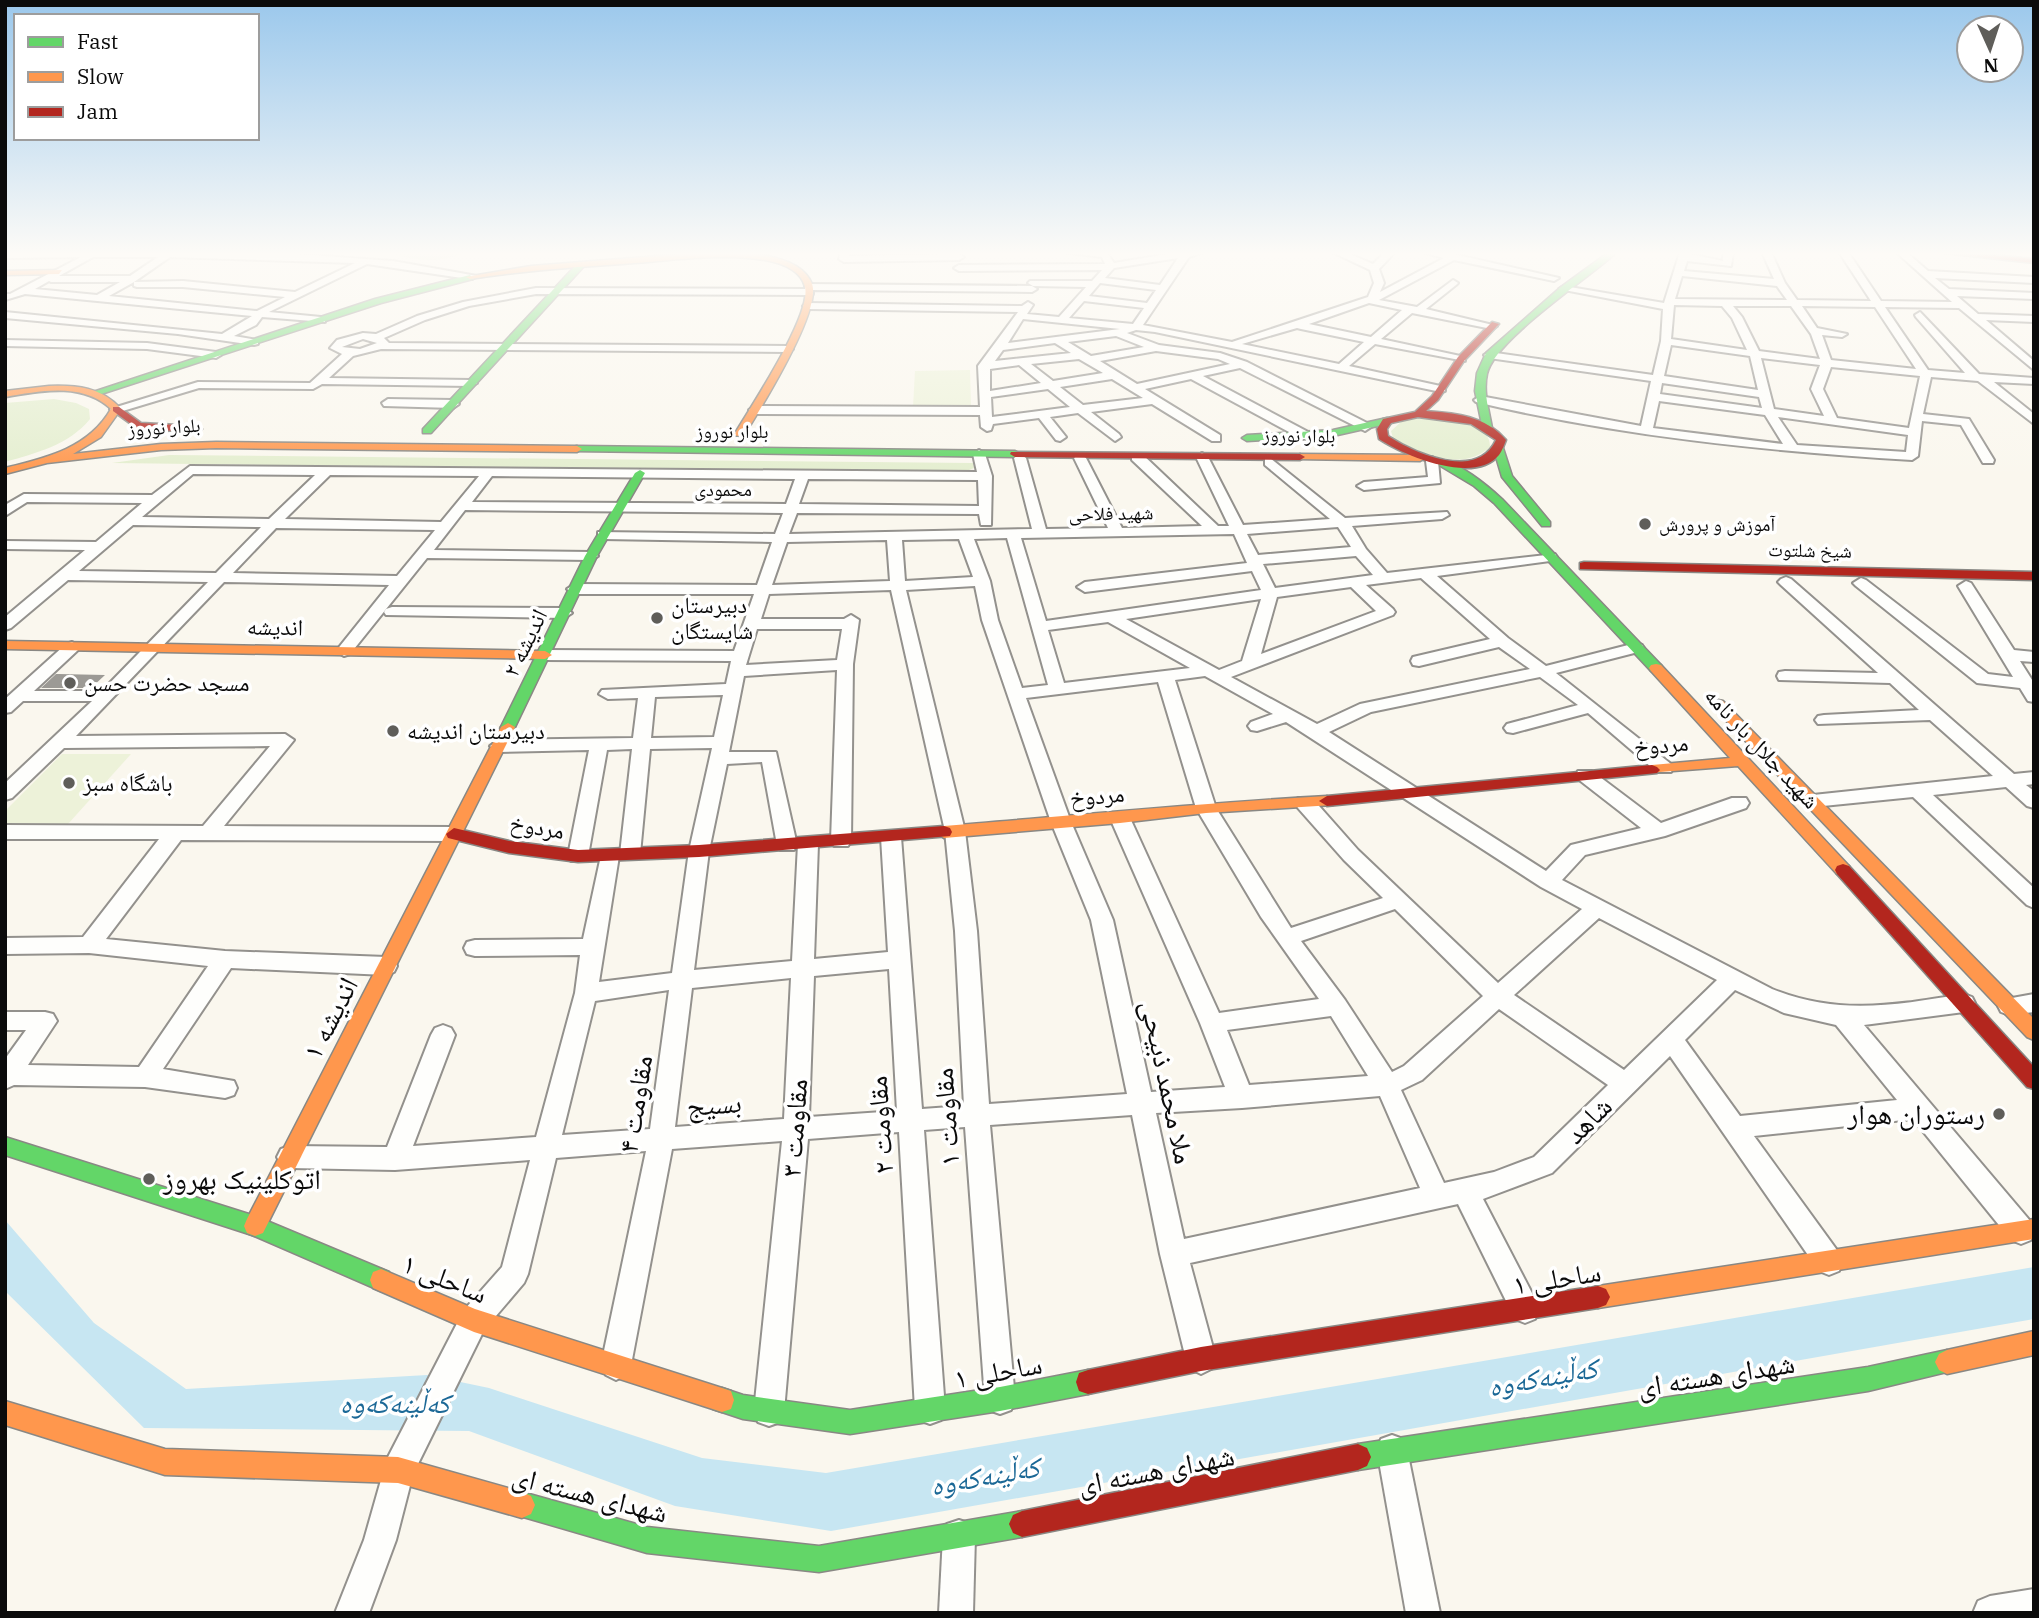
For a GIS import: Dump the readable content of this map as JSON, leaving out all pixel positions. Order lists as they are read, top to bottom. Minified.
{"streets":{"main road":["بلوار نوروز","شیخ شلتوت","اندیشه","اندیشه ۲","مردوخ","شهید جلال بار نامه","اندیشه ۱","ساحلی ۱","شهدای هسته ای"],"street":["محمودی","شهید فلاحی","ملا محمد ذبیحی","مقاومت ۴","بسیج","مقاومت ۱","شاهد","مقاومت ۲","مقاومت ۳"]},"crossings":[["بلوار نوروز","شهید جلال بار نامه"],["محمودی","اندیشه ۲"],["محمودی","مقاومت ۴"],["شهید فلاحی","مقاومت ۴"],["شهید فلاحی","مقاومت ۱"],["اندیشه","اندیشه ۲"],["اندیشه ۲","مردوخ"],["اندیشه ۲","اندیشه ۱"],["مردوخ","شهید جلال بار نامه"],["مردوخ","اندیشه ۱"],["مردوخ","ملا محمد ذبیحی"],["مردوخ","مقاومت ۴"],["مردوخ","مقاومت ۱"],["مردوخ","مقاومت ۲"],["مردوخ","مقاومت ۳"],["اندیشه ۱","بسیج"],["اندیشه ۱","ساحلی ۱"],["ملا محمد ذبیحی","بسیج"],["ملا محمد ذبیحی","شاهد"],["ملا محمد ذبیحی","ساحلی ۱"],["مقاومت ۴","بسیج"],["مقاومت ۴","مقاومت ۳"],["مقاومت ۴","ساحلی ۱"],["بسیج","مقاومت ۱"],["بسیج","مقاومت ۲"],["بسیج","مقاومت ۳"],["مقاومت ۱","ساحلی ۱"],["مقاومت ۲","ساحلی ۱"],["مقاومت ۳","ساحلی ۱"]],"water":["کەڵینەکەوە"],"places":["آموزش و پرورش","دبیرستان شایستگان","مسجد حضرت حسن","دبیرستان اندیشه","باشگاه سبز","رستوران هوار","اتوکلینیک بهروز"],"legend":["Fast","Slow","Jam"],"north":"bottom"}
